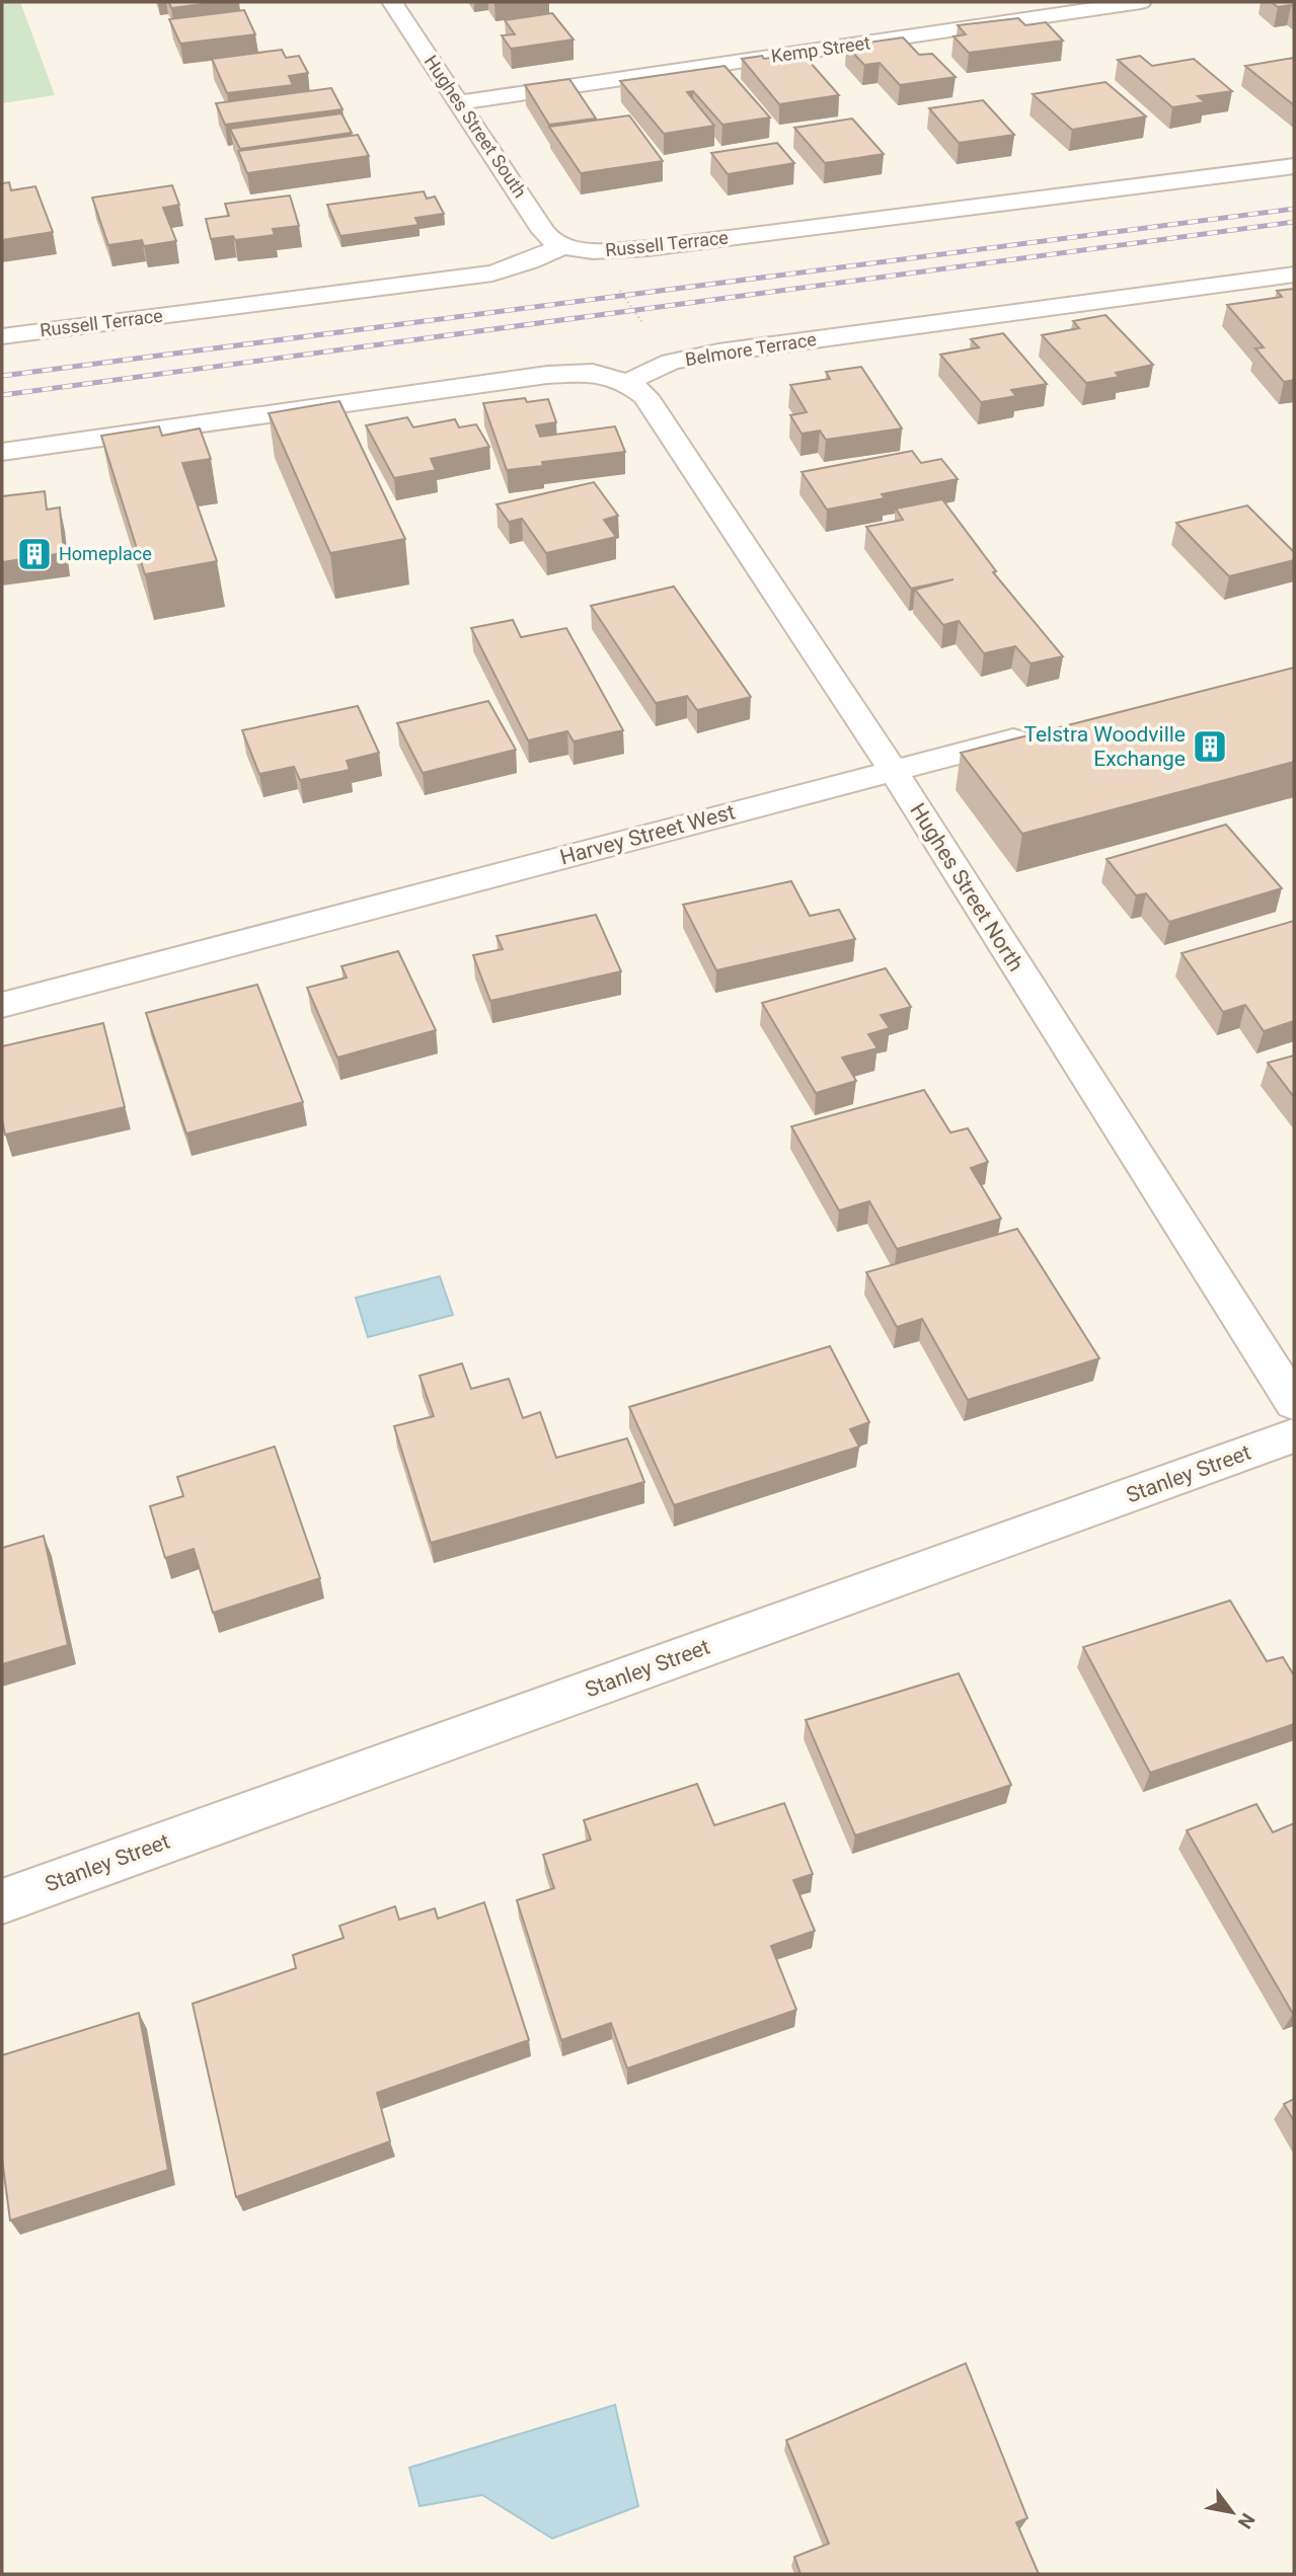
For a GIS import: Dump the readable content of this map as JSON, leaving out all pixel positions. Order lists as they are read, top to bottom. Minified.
{"streets":{"street":["Kemp Street","Hughes Street South","Russell Terrace","Belmore Terrace","Harvey Street West","Hughes Street North","Stanley Street"]},"crossings":[["Kemp Street","Hughes Street South"],["Hughes Street South","Russell Terrace"],["Belmore Terrace","Hughes Street North"],["Harvey Street West","Hughes Street North"]],"places":{"building":["Homeplace","Telstra Woodville Exchange"]},"north":"bottom right"}
